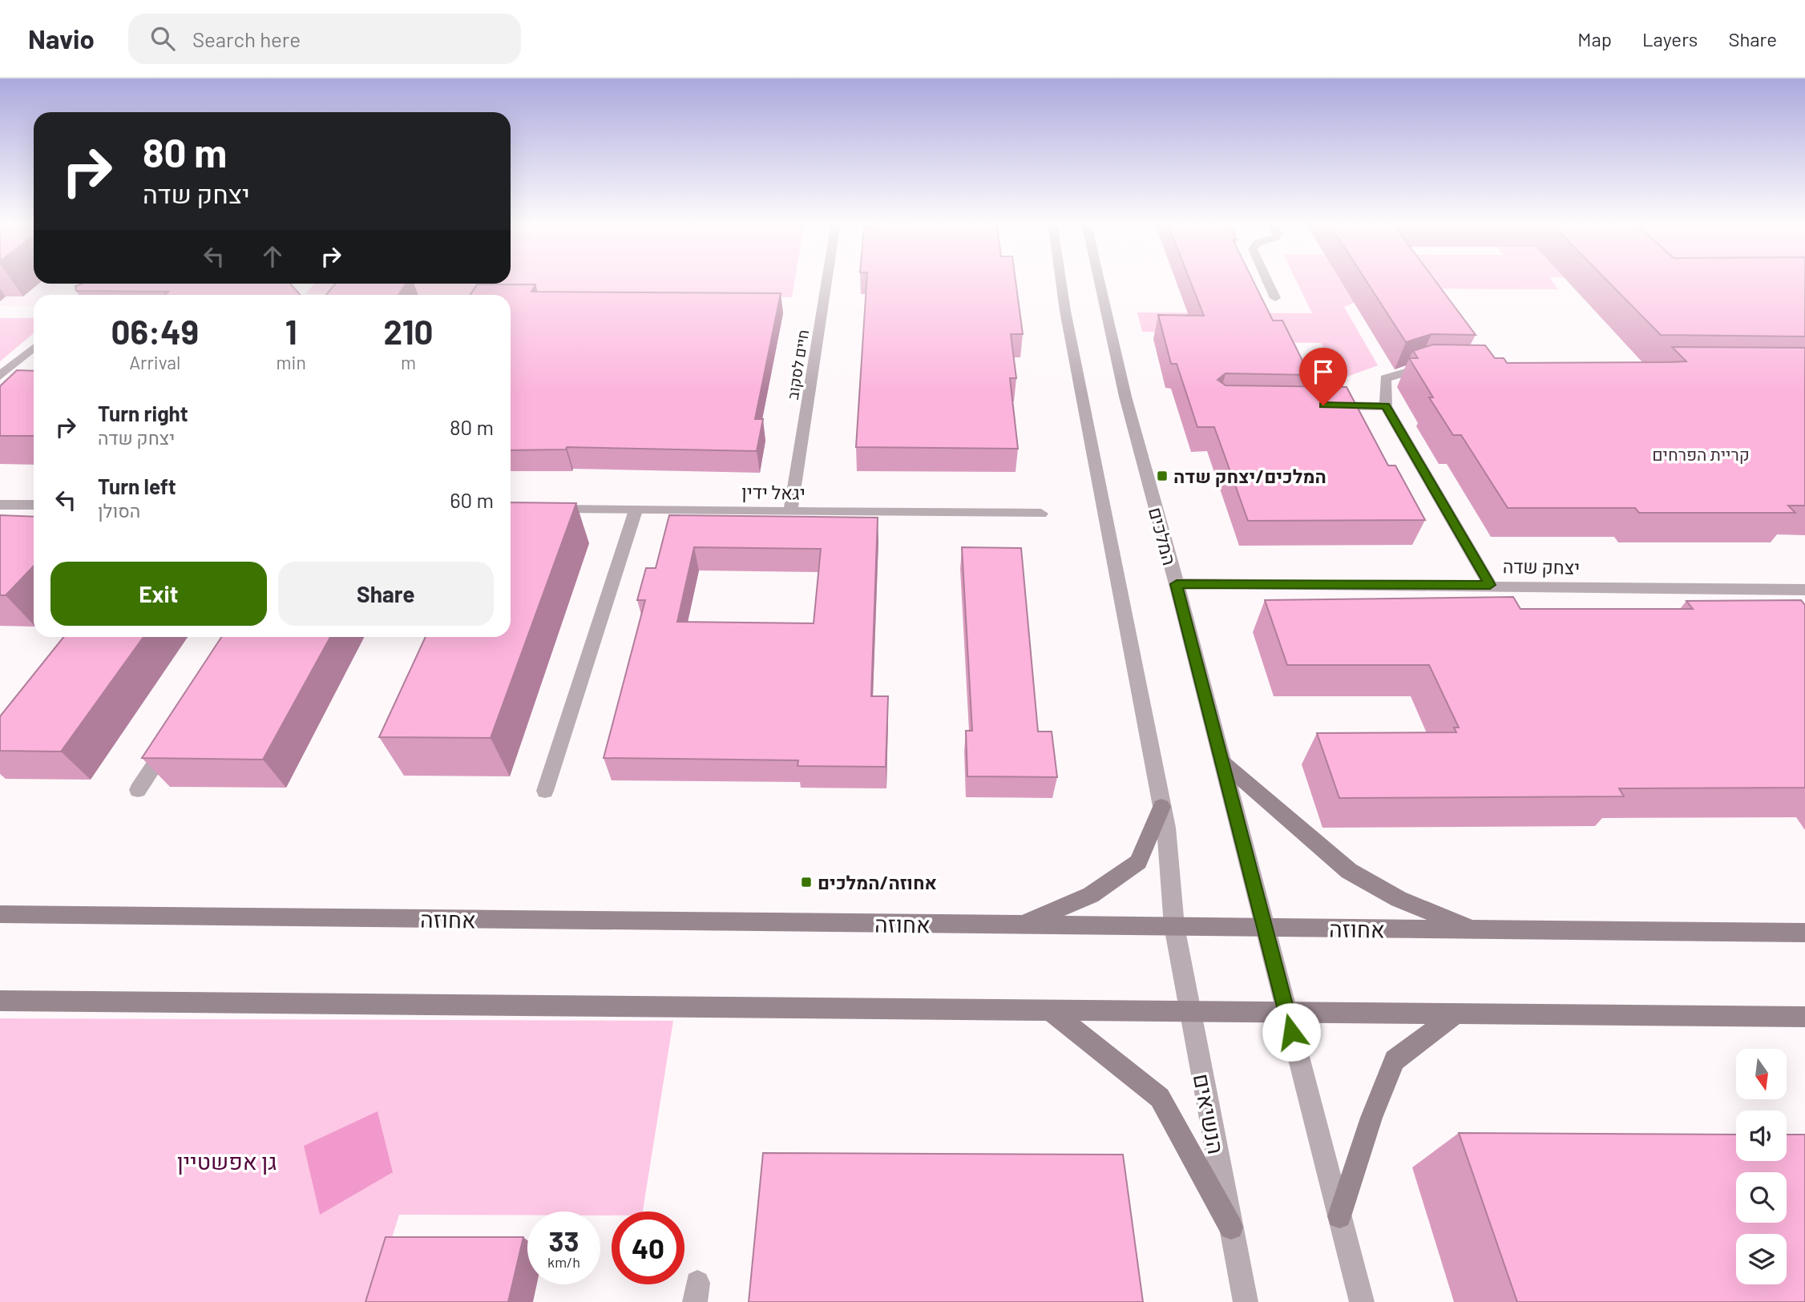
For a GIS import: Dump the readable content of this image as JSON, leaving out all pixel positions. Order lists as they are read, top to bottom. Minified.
{"streets":{"main road":["אחוזה"],"street":["חיים לסקוב","יגאל ידין","המלכים","יצחק שדה","הנשיאים"]},"crossings":[["חיים לסקוב","יגאל ידין"],["המלכים","יצחק שדה"],["המלכים","אחוזה"],["אחוזה","הנשיאים"]],"districts":["קריית הפרחים"],"parks":["גן אפשטיין"],"places":{"transit":["המלכים/יצחק שדה","אחוזה/המלכים"]},"north":"bottom","page":{"header":"Navio","search":"Search here","nav":["Map","Layers","Share"],"turn":["80 m","יצחק שדה"],"eta":["06:49","Arrival","1","min","210","m"],"list":[{"name":"Turn right","note":"יצחק שדה","value":"80 m"},{"name":"Turn left","note":"הסולן","value":"60 m"}],"buttons":["Exit","Share"],"speed":"33 km/h","limit":"40"}}
